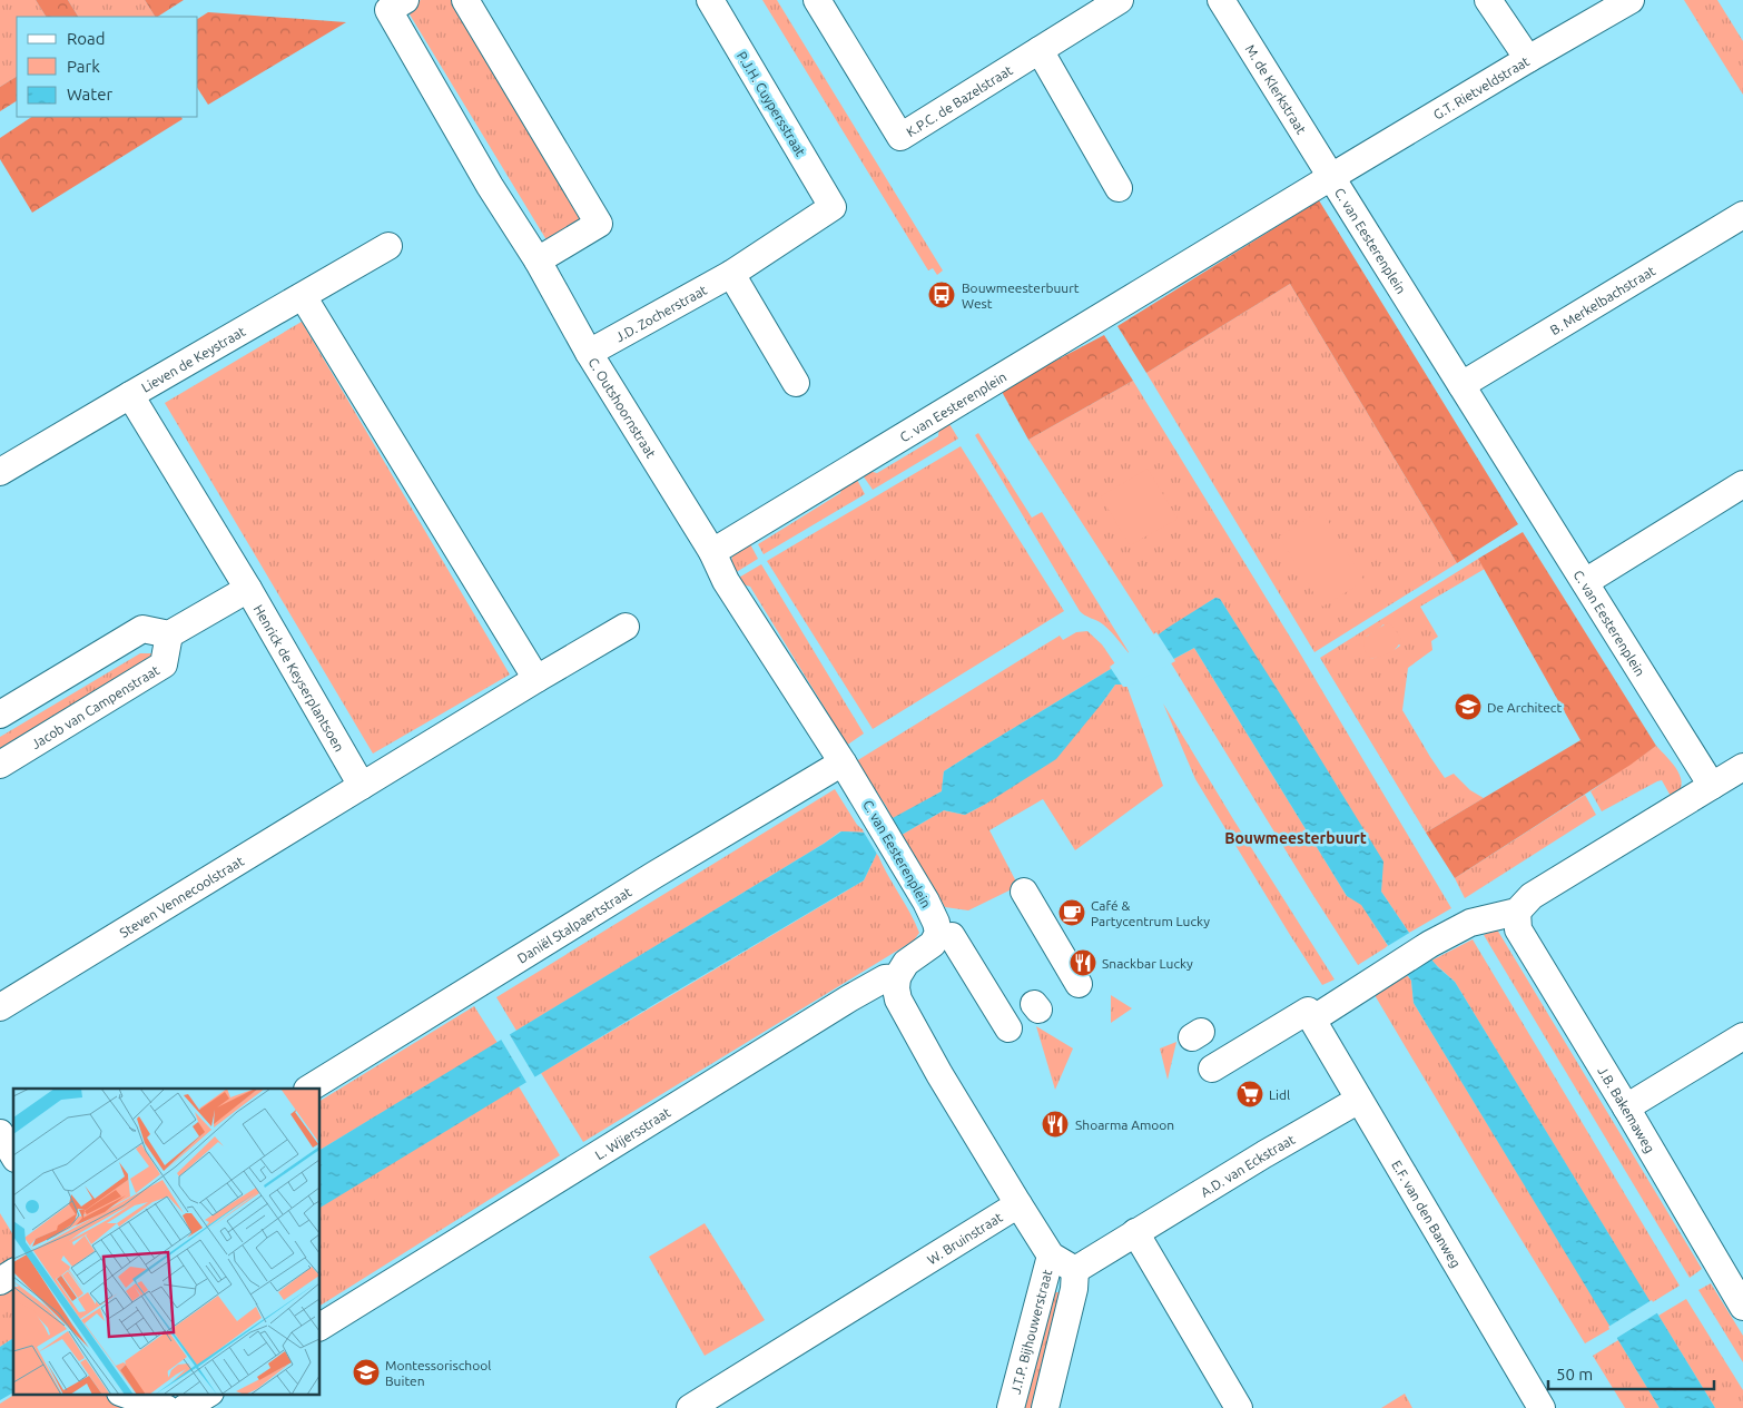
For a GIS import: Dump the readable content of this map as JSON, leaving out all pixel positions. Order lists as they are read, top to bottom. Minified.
{"streets":{"street":["G.T. Rietveldstraat","M. de Klerkstraat","K.P.C. de Bazelstraat","P.J.H. Cuypersstraat","C. van Eesterenplein","B. Merkelbachstraat","J.D. Zocherstraat","Lieven de Keystraat","C. Outshoornstraat","Henrick de Keyserplantsoen","Jacob van Campenstraat","Steven Vennecoolstraat","Daniël Stalpaertstraat","J.B. Bakemaweg","L. Wijersstraat","A.D. van Eckstraat","E.F. van den Banweg","W. Bruinstraat","J.T.P. Bijhouwerstraat"]},"crossings":[["G.T. Rietveldstraat","M. de Klerkstraat"],["G.T. Rietveldstraat","C. van Eesterenplein"],["M. de Klerkstraat","C. van Eesterenplein"],["P.J.H. Cuypersstraat","J.D. Zocherstraat"],["C. van Eesterenplein","B. Merkelbachstraat"],["C. van Eesterenplein","C. Outshoornstraat"],["C. van Eesterenplein","Daniël Stalpaertstraat"],["J.D. Zocherstraat","C. Outshoornstraat"],["Lieven de Keystraat","Henrick de Keyserplantsoen"],["Henrick de Keyserplantsoen","Steven Vennecoolstraat"],["L. Wijersstraat","W. Bruinstraat"],["A.D. van Eckstraat","E.F. van den Banweg"],["A.D. van Eckstraat","J.T.P. Bijhouwerstraat"]],"districts":["Bouwmeesterbuurt"],"places":{"bus stop":["Bouwmeesterbuurt West"],"school or university":["De Architect","Montessorischool Buiten"],"cafe":["Café & Partycentrum Lucky"],"restaurant":["Snackbar Lucky","Shoarma Amoon"],"supermarket":["Lidl"]},"legend":["Road","Park","Water"],"scale_bar":"50 m"}
